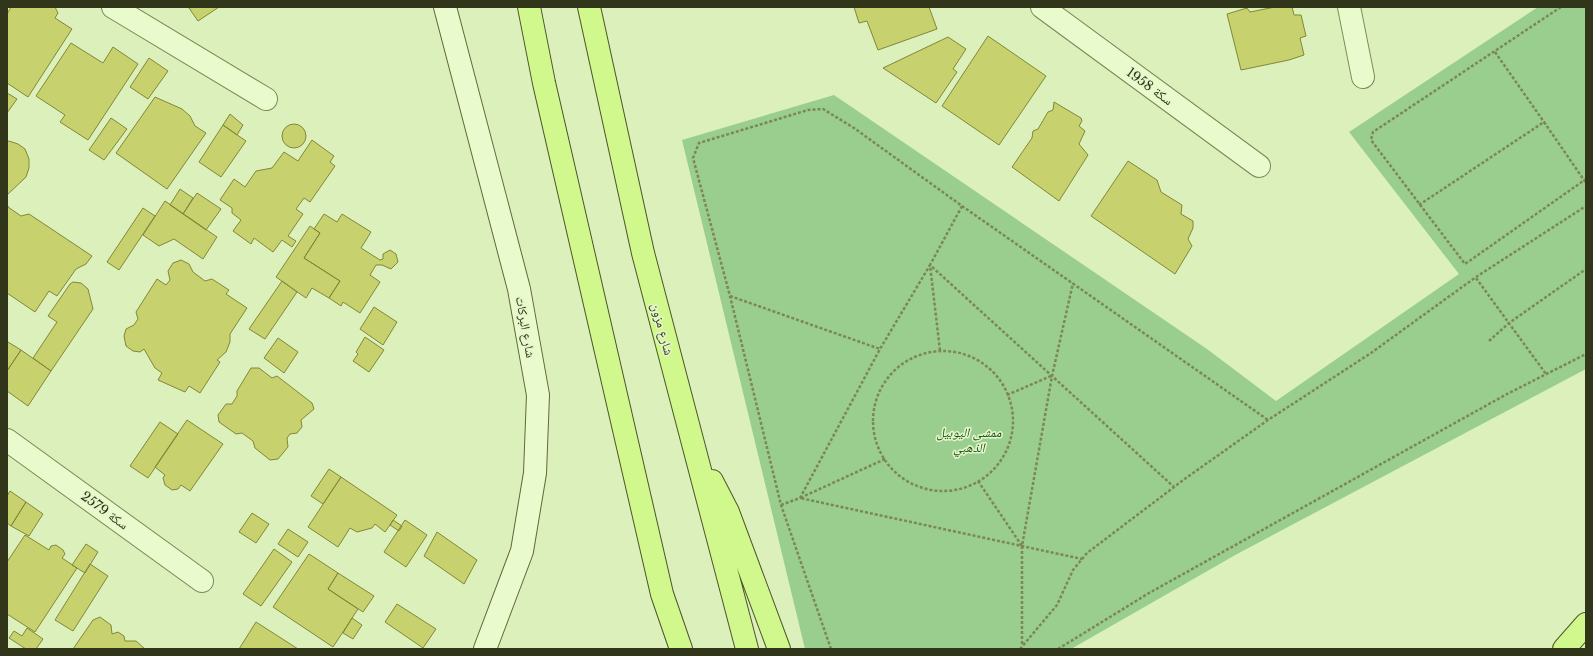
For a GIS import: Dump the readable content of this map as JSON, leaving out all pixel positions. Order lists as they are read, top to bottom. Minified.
{"streets":{"main road":["شارع مزون"],"street":["سكة 1958","شارع البركات","سكة 2579"]},"parks":["ممشى اليوبيل الذهبي"]}
